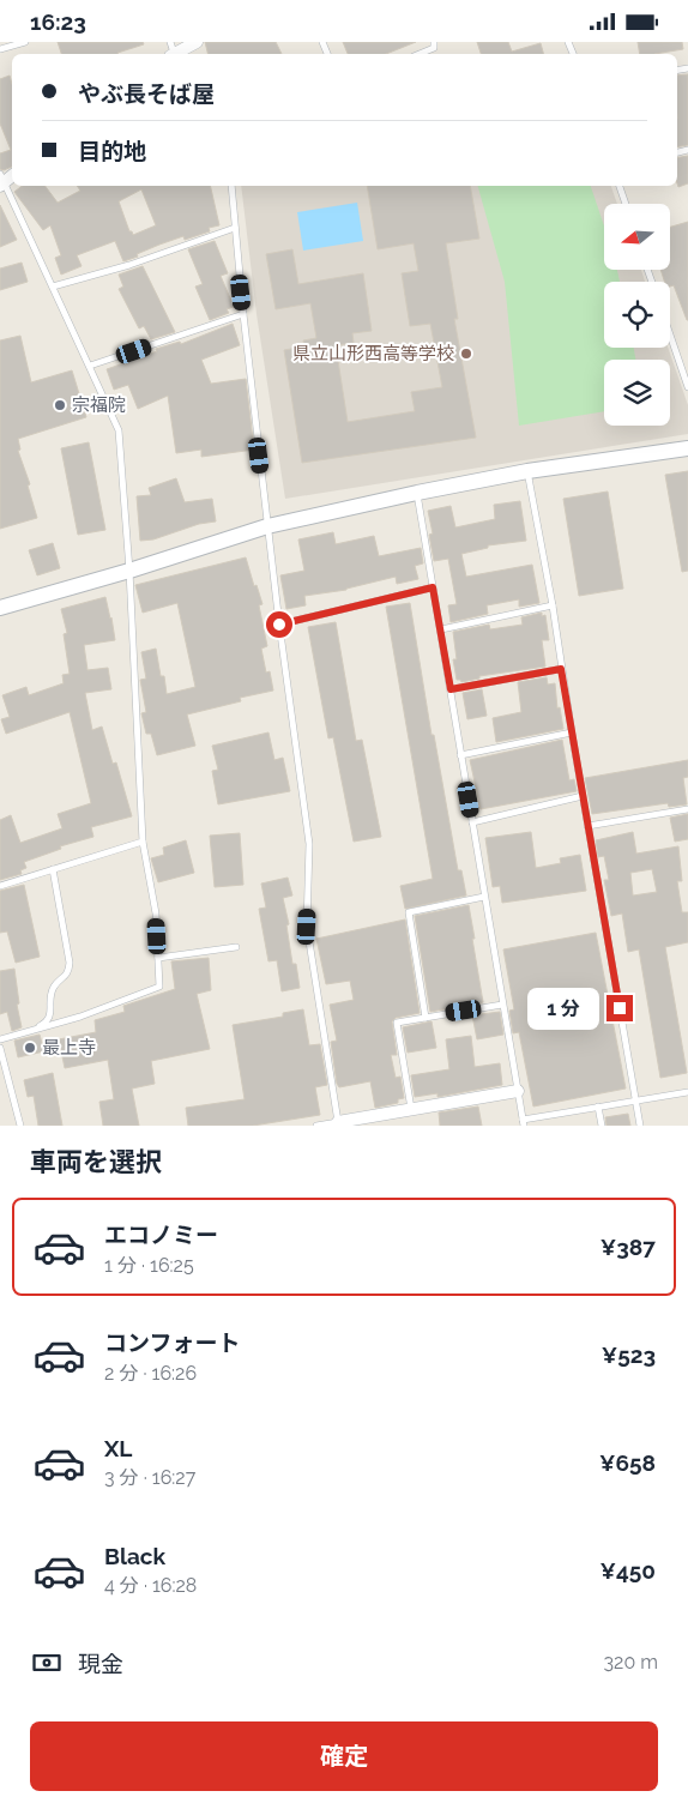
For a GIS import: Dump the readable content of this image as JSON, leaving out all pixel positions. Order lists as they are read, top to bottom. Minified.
{"places":["県立山形西高等学校","宗福院","最上寺"],"north":"left","page":{"status":"16:23","banner":["やぶ長そば屋","目的地"],"bubble":"1 分","heading":"車両を選択","list":[{"name":"エコノミー","note":"1 分 · 16:25","value":"¥387"},{"name":"コンフォート","note":"2 分 · 16:26","value":"¥523"},{"name":"XL","note":"3 分 · 16:27","value":"¥658"},{"name":"Black","note":"4 分 · 16:28","value":"¥450"}],"pay":["現金","320 m"],"buttons":"確定"}}
